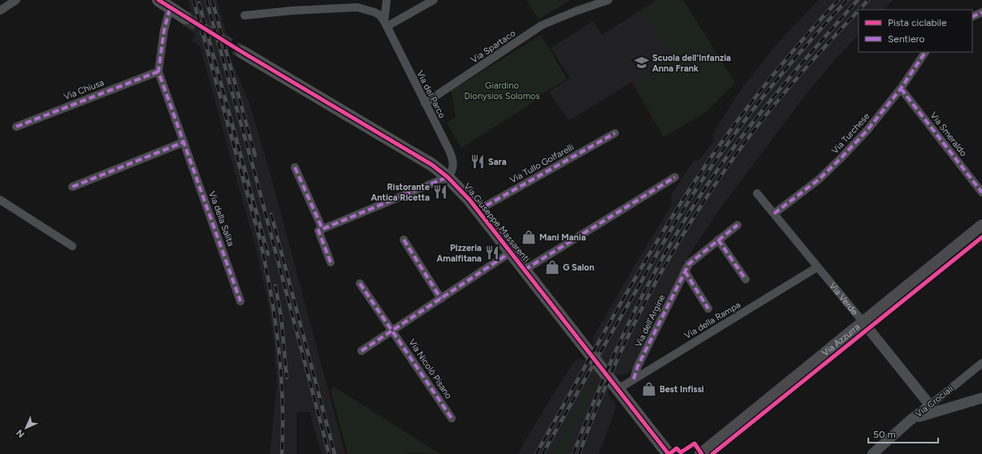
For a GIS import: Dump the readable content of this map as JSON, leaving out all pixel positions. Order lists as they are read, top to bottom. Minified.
{"streets":{"main road":["Via Giuseppe Massarenti","Via Azzurra"],"street":["Via Spartaco","Via Chiusa","Via del Parco","Via Turchese","Via Smeraldo","Via Tullo Golfarelli","Via della Salita","Via Verde","Via della Rampa","Via dell'Argine","Via Nicolò Pisano","Via Crociali"]},"crossings":[["Via Spartaco","Via del Parco"],["Via Chiusa","Via della Salita"],["Via del Parco","Via Giuseppe Massarenti"],["Via Turchese","Via Smeraldo"],["Via Turchese","Via Verde"],["Via Tullo Golfarelli","Via Giuseppe Massarenti"],["Via Giuseppe Massarenti","Via della Rampa"],["Via Verde","Via della Rampa"],["Via Verde","Via Azzurra"],["Via Verde","Via Crociali"],["Via della Rampa","Via dell'Argine"]],"parks":["Giardino Dionysios Solomos"],"places":{"school or university":["Scuola dell'Infanzia Anna Frank"],"restaurant":["Sara","Ristorante Antica Ricetta","Pizzeria Amalfitana"],"shop":["Mani Mania","G Salon","Best Infissi"]},"legend":["Pista ciclabile","Sentiero"],"scale_bar":"50 m","north":"bottom left"}
